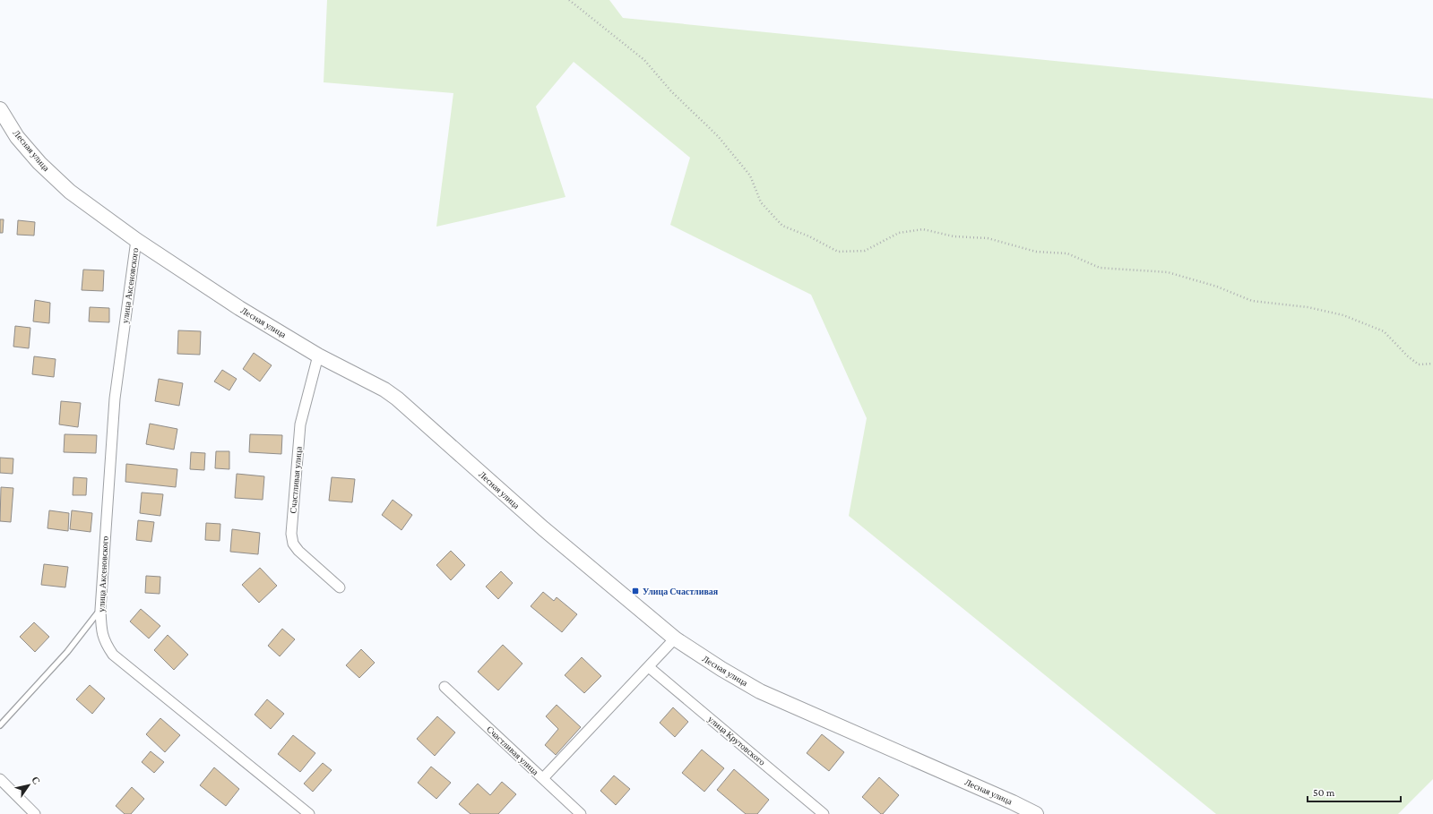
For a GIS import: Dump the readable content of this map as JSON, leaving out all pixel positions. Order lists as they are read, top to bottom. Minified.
{"streets":{"main road":["Лесная улица"],"street":["улица Аксеновского","Счастливая улица","улица Крутовского"]},"crossings":[["Лесная улица","улица Аксеновского"],["Лесная улица","Счастливая улица"]],"places":{"transit":["Улица Счастливая"]},"scale_bar":"50 m","north":"top right"}
